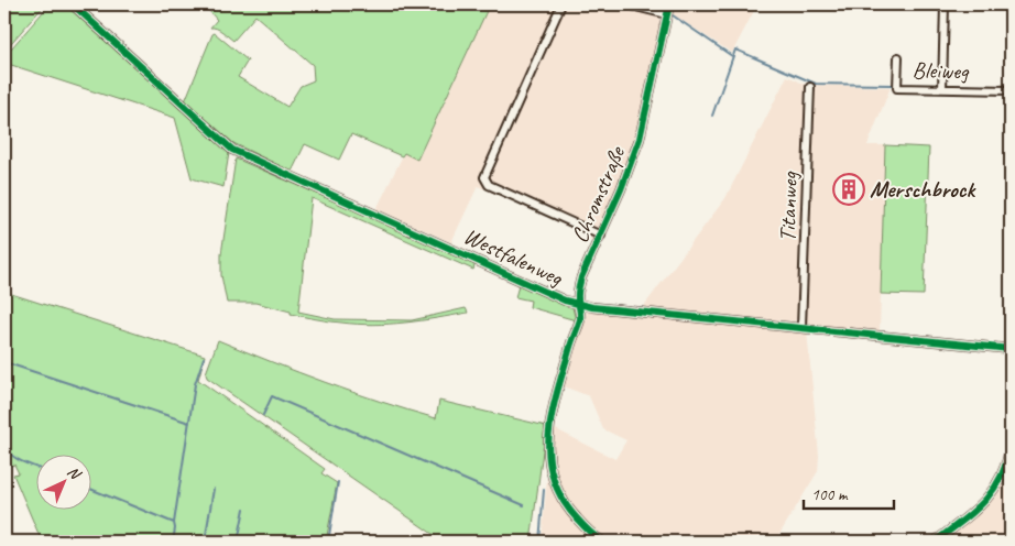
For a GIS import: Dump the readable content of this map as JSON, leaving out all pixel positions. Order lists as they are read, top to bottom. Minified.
{"streets":{"street":["Bleiweg","Chromstraße","Titanweg","Westfalenweg"]},"crossings":[["Chromstraße","Westfalenweg"],["Titanweg","Westfalenweg"]],"places":{"building":["Merschbrock"]},"scale_bar":"100 m","north":"top right"}
